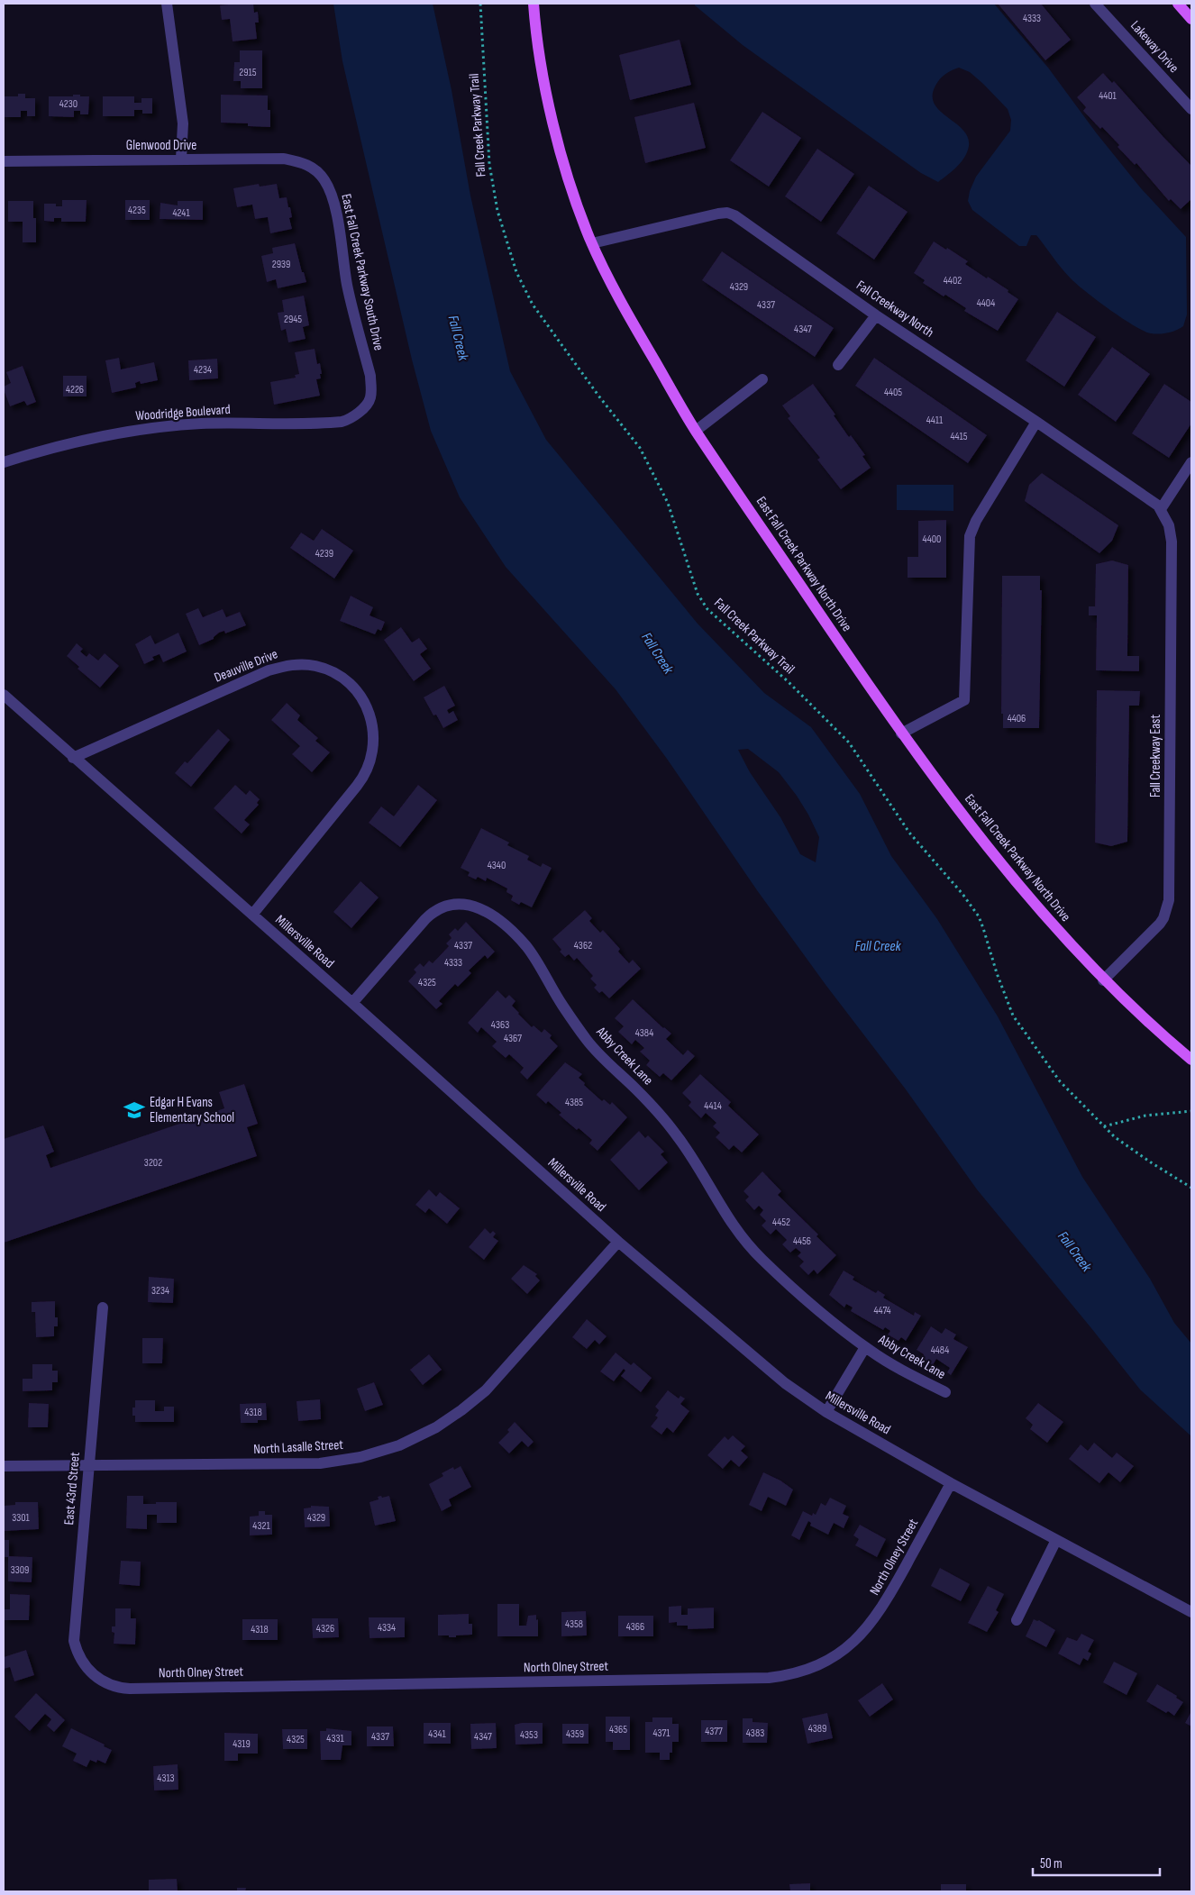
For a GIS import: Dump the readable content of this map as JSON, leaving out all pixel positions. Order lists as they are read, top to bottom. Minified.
{"streets":{"main road":["East Fall Creek Parkway North Drive"],"street":["Lakeway Drive","Glenwood Drive","East Fall Creek Parkway South Drive","Fall Creekway North","Woodridge Boulevard","Deauville Drive","Fall Creekway East","Millersville Road","Abby Creek Lane","North Lasalle Street","East 43rd Street","North Olney Street"],"path":["Fall Creek Parkway Trail"]},"crossings":[["Glenwood Drive","East Fall Creek Parkway South Drive"],["East Fall Creek Parkway South Drive","Woodridge Boulevard"],["Fall Creekway North","East Fall Creek Parkway North Drive"],["Fall Creekway North","Fall Creekway East"],["East Fall Creek Parkway North Drive","Fall Creekway East"],["Deauville Drive","Millersville Road"],["Millersville Road","Abby Creek Lane"],["Millersville Road","North Lasalle Street"],["Millersville Road","North Olney Street"],["North Lasalle Street","East 43rd Street"],["East 43rd Street","North Olney Street"]],"water":["Fall Creek"],"places":{"school or university":["Edgar H Evans Elementary School"]},"house_numbers":["4333","2915","4401","4230","4235","4241","2939","4402","4329","4404","4337","2945","4347","4234","4226","4405","4411","4415","4400","4239","4406","4340","4337","4362","4333","4325","4363","4384","4367","4385","4414","3202","4452","4456","3234","4474","4484","4318","3301","4329","4321","3309","4358","4366","4334","4326","4318","4389","4365","4377","4371","4383","4341","4359","4353","4337","4347","4331","4325","4319","4313"],"scale_bar":"50 m"}
